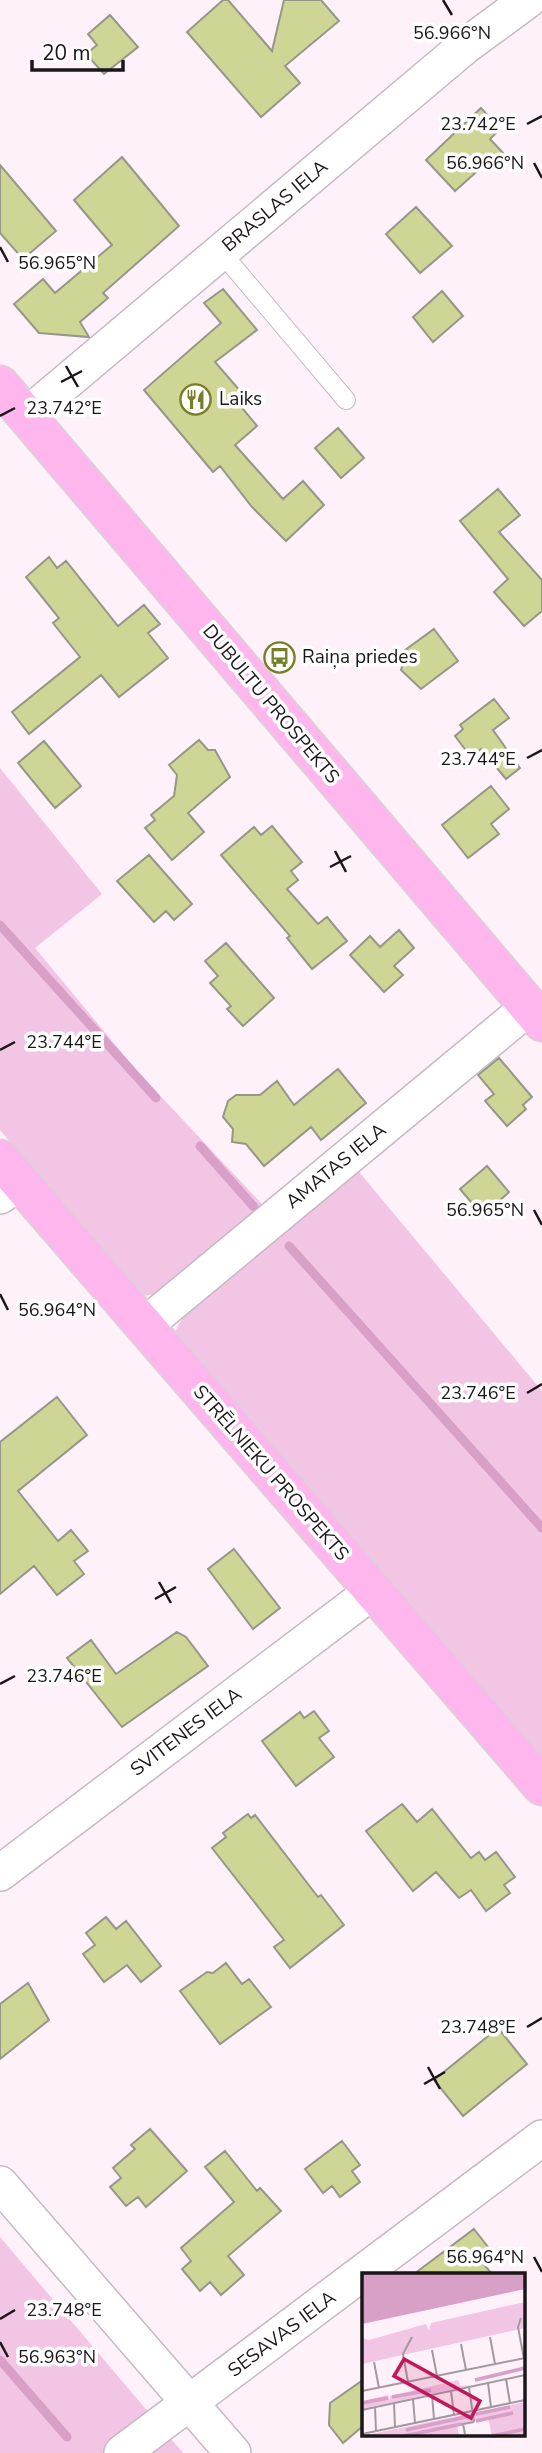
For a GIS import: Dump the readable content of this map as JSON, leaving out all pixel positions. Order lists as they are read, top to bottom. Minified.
{"streets":{"main road":["DUBULTU PROSPEKTS","STRĒLNIEKU PROSPEKTS"],"street":["BRASLAS IELA","AMATAS IELA","SVITENES IELA","SESAVAS IELA"]},"crossings":[["BRASLAS IELA","DUBULTU PROSPEKTS"],["DUBULTU PROSPEKTS","AMATAS IELA"],["AMATAS IELA","STRĒLNIEKU PROSPEKTS"],["STRĒLNIEKU PROSPEKTS","SVITENES IELA"]],"places":{"restaurant":["Laiks"],"bus stop":["Raiņa priedes"]},"scale_bar":"20 m","coordinates":["56.966°N","23.742°E","56.965°N","23.744°E","56.964°N","23.746°E","23.748°E","56.963°N"]}
